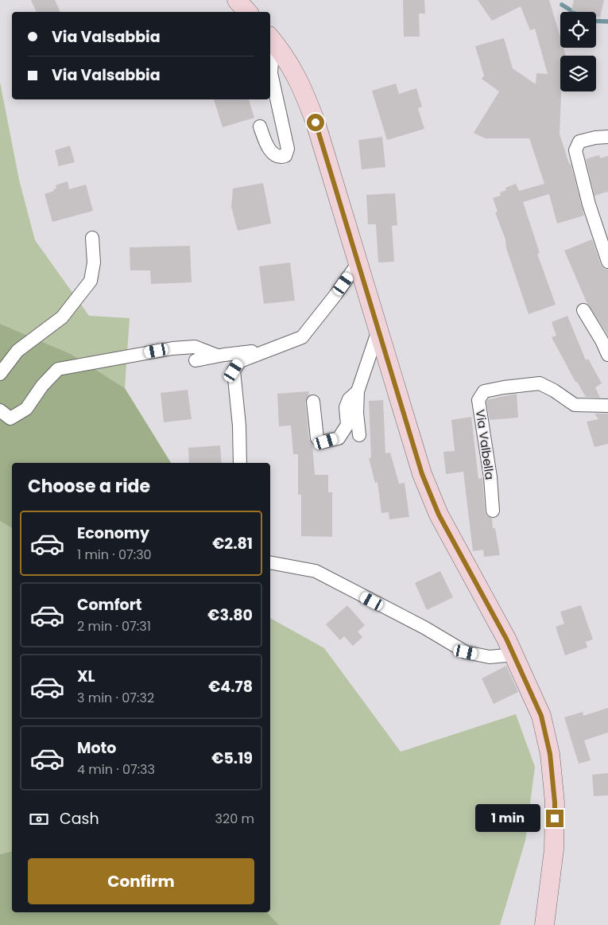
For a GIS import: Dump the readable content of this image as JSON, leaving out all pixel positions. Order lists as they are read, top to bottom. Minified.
{"streets":{"street":["Via Valbella"]},"page":{"banner":["Via Valsabbia","Via Valsabbia"],"heading":"Choose a ride","list":[{"name":"Economy","note":"1 min · 07:30","value":"€2.81"},{"name":"Comfort","note":"2 min · 07:31","value":"€3.80"},{"name":"XL","note":"3 min · 07:32","value":"€4.78"},{"name":"Moto","note":"4 min · 07:33","value":"€5.19"}],"pay":["Cash","320 m"],"bubble":"1 min","buttons":"Confirm"}}
